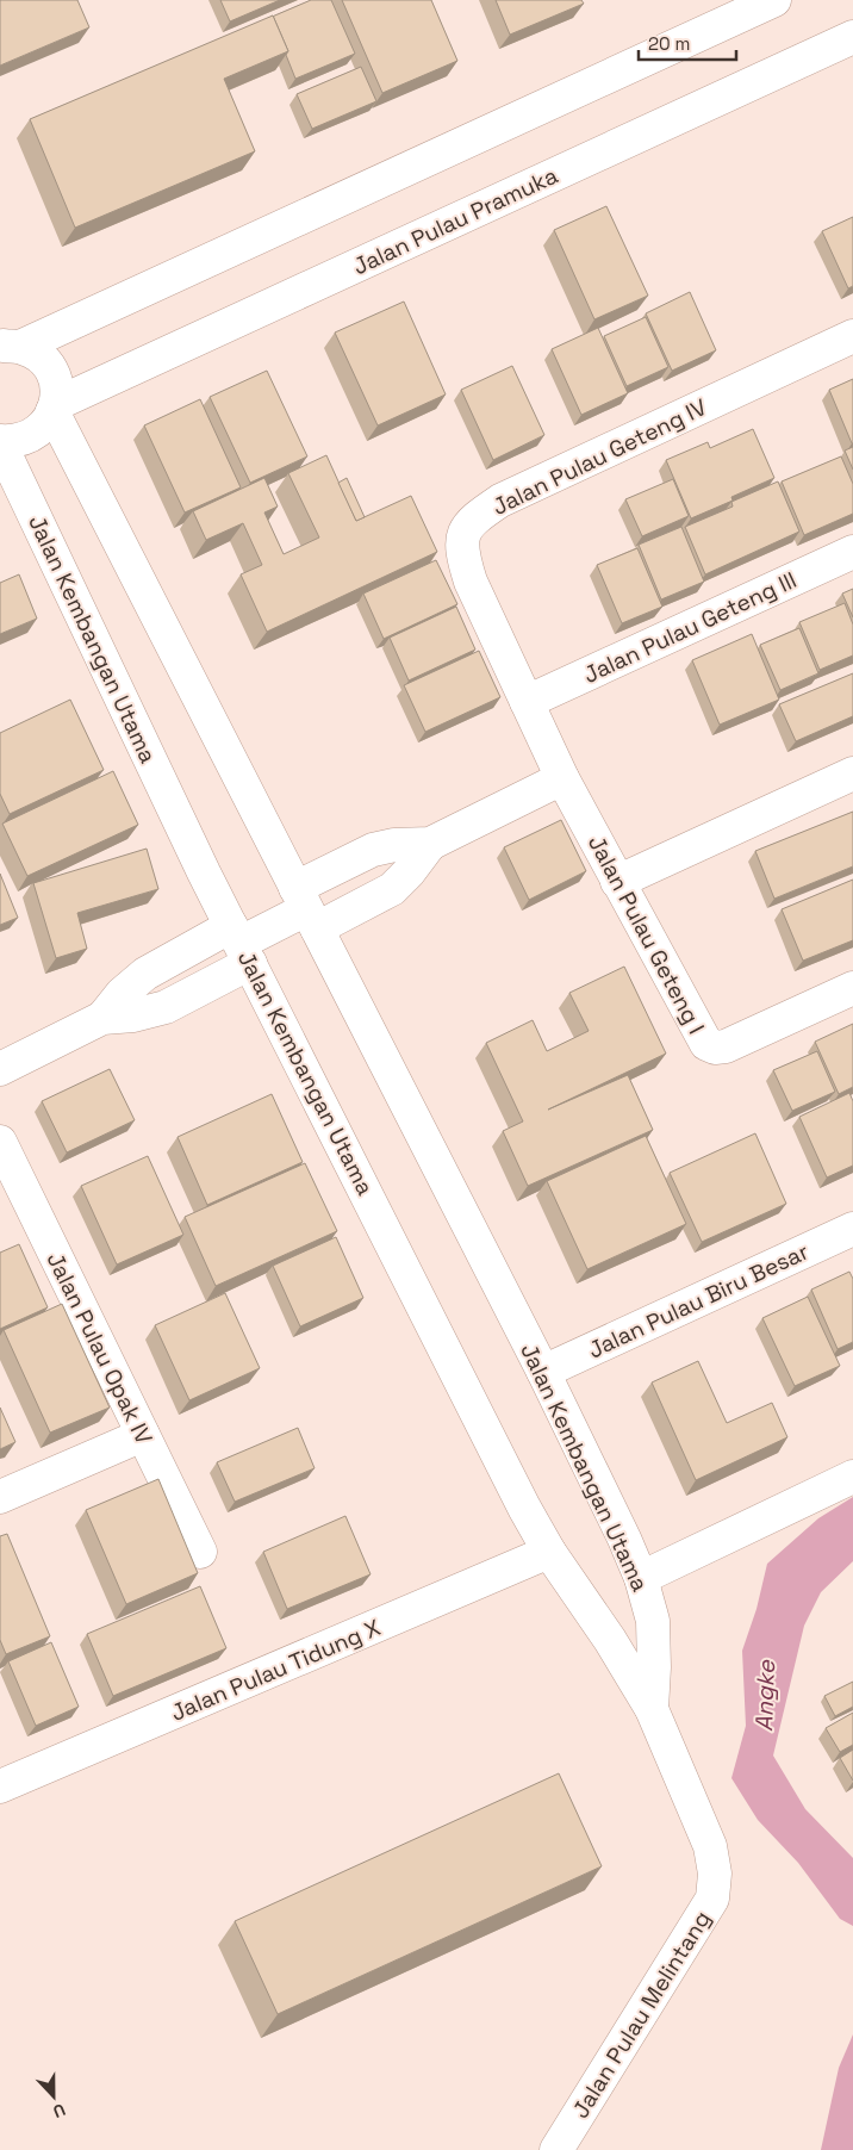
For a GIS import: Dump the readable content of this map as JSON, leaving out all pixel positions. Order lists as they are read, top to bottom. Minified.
{"streets":{"street":["Jalan Pulau Pramuka","Jalan Pulau Geteng IV","Jalan Pulau Geteng III","Jalan Kembangan Utama","Jalan Pulau Geteng I","Jalan Pulau Biru Besar","Jalan Pulau Opak IV","Jalan Pulau Tidung X","Jalan Pulau Melintang"]},"crossings":[["Jalan Pulau Pramuka","Jalan Kembangan Utama"],["Jalan Pulau Geteng IV","Jalan Pulau Geteng III"],["Jalan Pulau Geteng IV","Jalan Pulau Geteng I"],["Jalan Kembangan Utama","Jalan Pulau Biru Besar"],["Jalan Kembangan Utama","Jalan Pulau Tidung X"],["Jalan Kembangan Utama","Jalan Pulau Melintang"]],"water":["Angke"],"scale_bar":"20 m","north":"bottom"}
